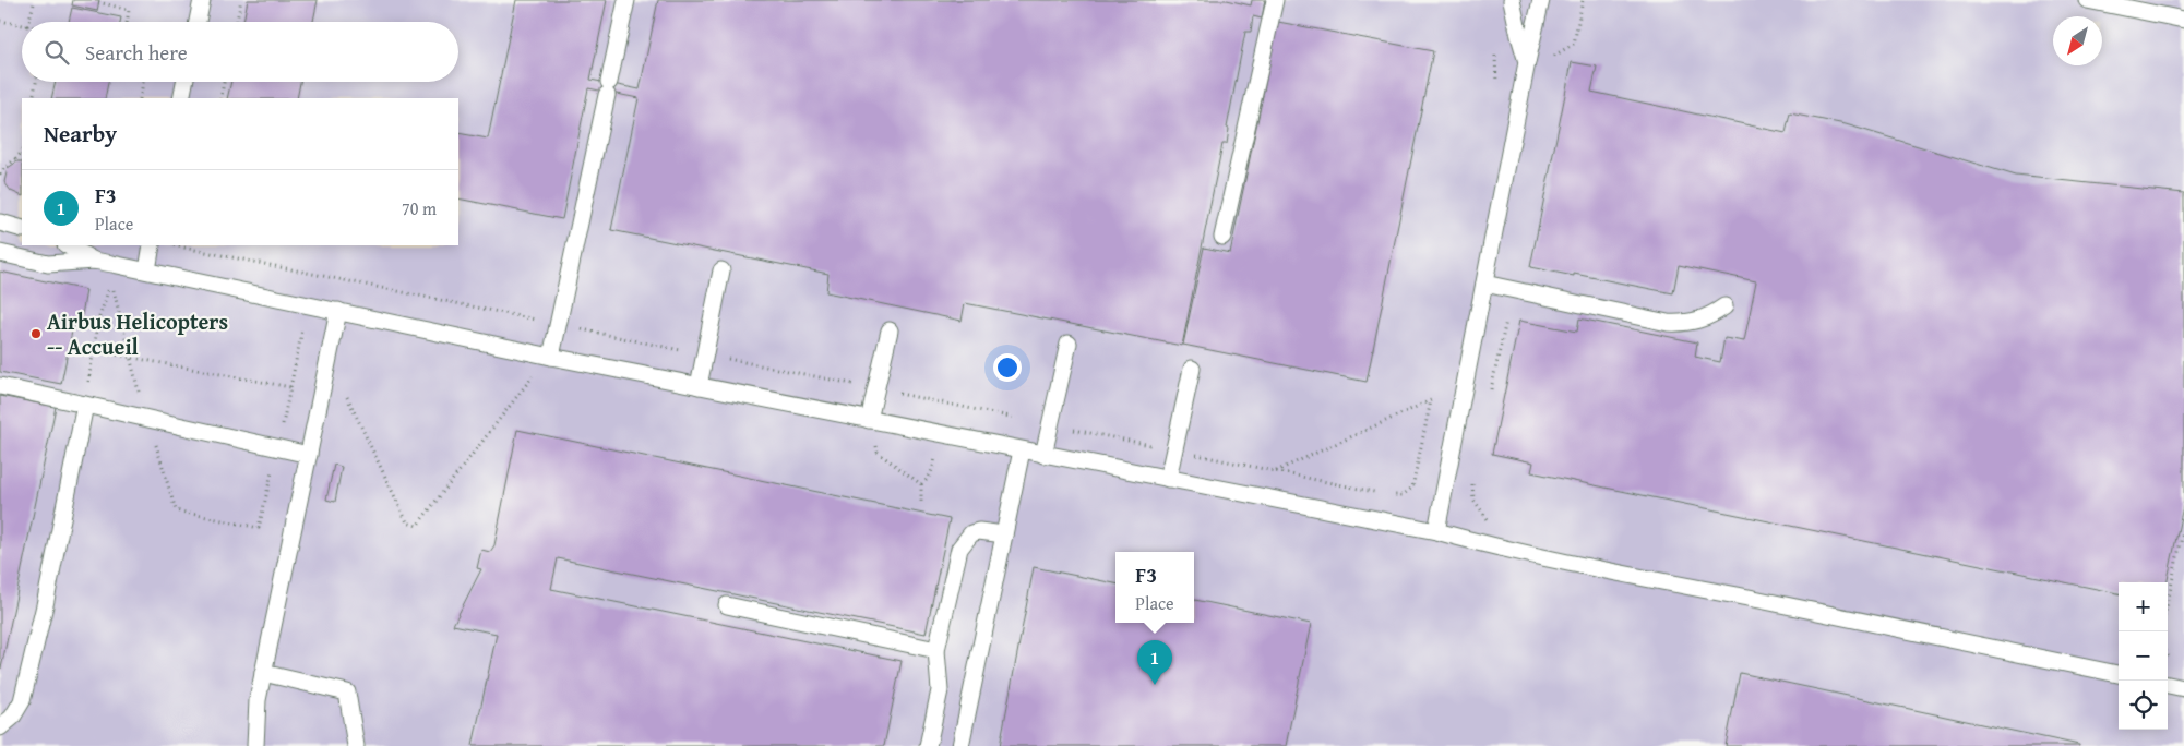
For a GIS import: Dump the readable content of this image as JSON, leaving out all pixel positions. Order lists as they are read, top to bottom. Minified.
{"places":["Airbus Helicopters -- Accueil"],"north":"bottom left","page":{"search":"Search here","heading":"Nearby","list":[{"mark":"1","name":"F3","note":"Place","value":"70 m"}],"popup":["F3","Place"],"map_buttons":["+","−"],"pins":"1"}}
